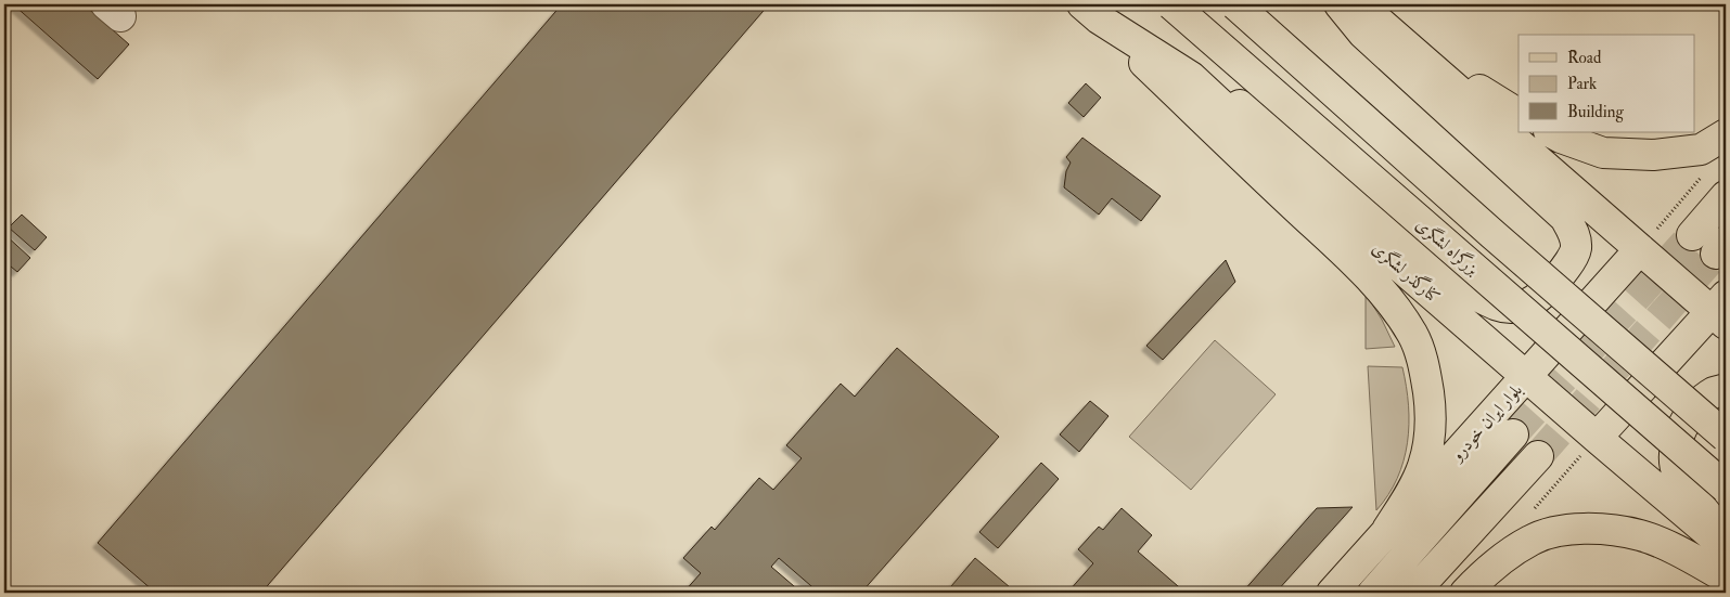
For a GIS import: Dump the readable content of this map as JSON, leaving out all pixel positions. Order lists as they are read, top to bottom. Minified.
{"streets":{"main road":["بزرگراه لشگری","کنارگذر لشگری","بلوار ایران خودرو"]},"crossings":[["کنارگذر لشگری","بلوار ایران خودرو"]],"legend":["Road","Park","Building"]}
